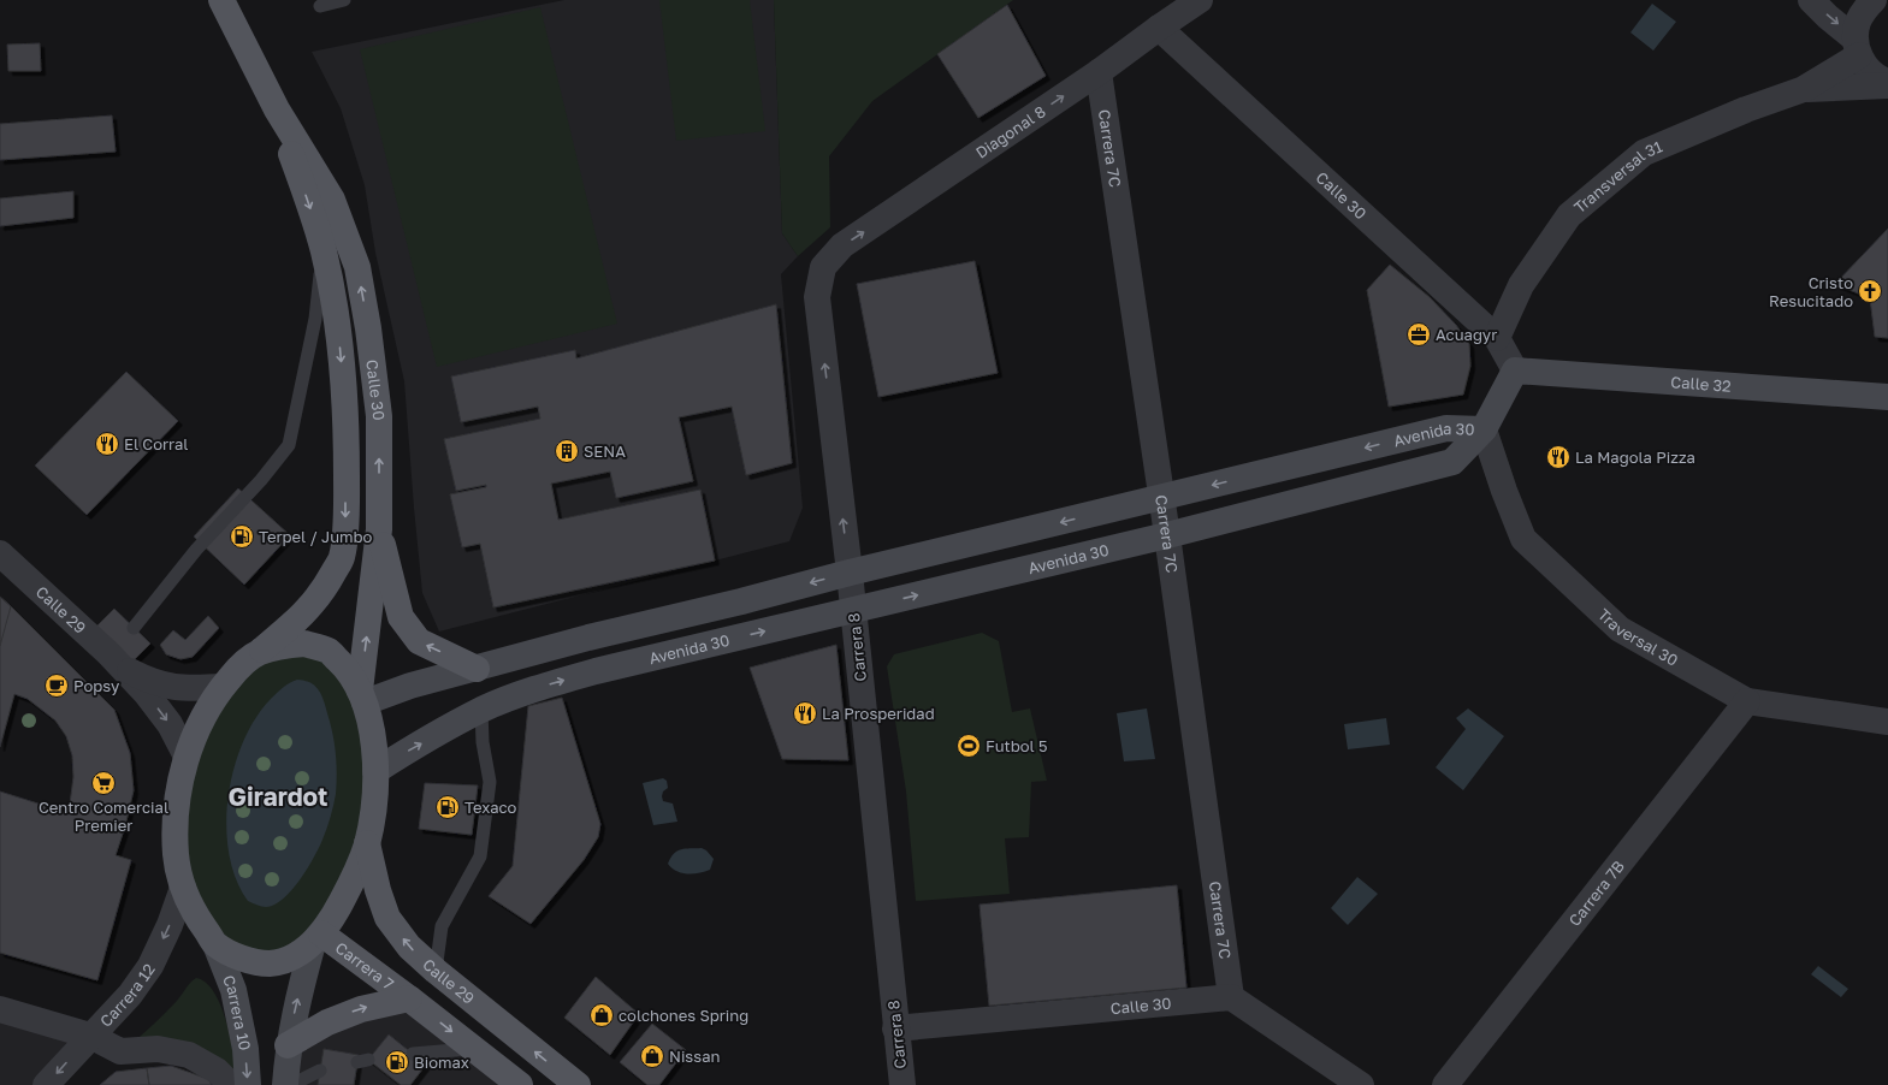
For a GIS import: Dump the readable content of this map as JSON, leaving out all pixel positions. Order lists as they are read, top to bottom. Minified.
{"streets":{"main road":["Calle 30","Calle 29","Carrera 7"],"street":["Diagonal 8","Carrera 7C","Transversal 31","Calle 32","Avenida 30","Traversal 30","Carrera 8","Carrera 7B","Carrera 12","Carrera 10"]},"crossings":[["Diagonal 8","Carrera 7C"],["Diagonal 8","Calle 30"],["Diagonal 8","Carrera 8"],["Carrera 7C","Calle 30"],["Carrera 7C","Avenida 30"],["Transversal 31","Calle 30"],["Calle 30","Calle 32"],["Calle 30","Avenida 30"],["Calle 30","Calle 29"],["Calle 30","Carrera 8"],["Calle 30","Carrera 12"],["Calle 30","Carrera 10"],["Avenida 30","Traversal 30"],["Avenida 30","Carrera 8"],["Traversal 30","Carrera 7B"]],"one_way":["Diagonal 8","Carrera 8","Carrera 10"],"districts":["Girardot"],"places":{"church":["Cristo Resucitado"],"office":["Acuagyr"],"restaurant":["El Corral","La Magola Pizza","La Prosperidad"],"building":["SENA"],"fuel station":["Terpel / Jumbo","Texaco","Biomax"],"cafe":["Popsy"],"sports":["Futbol 5"],"supermarket":["Centro Comercial Premier"],"shop":["colchones Spring","Nissan"]}}
